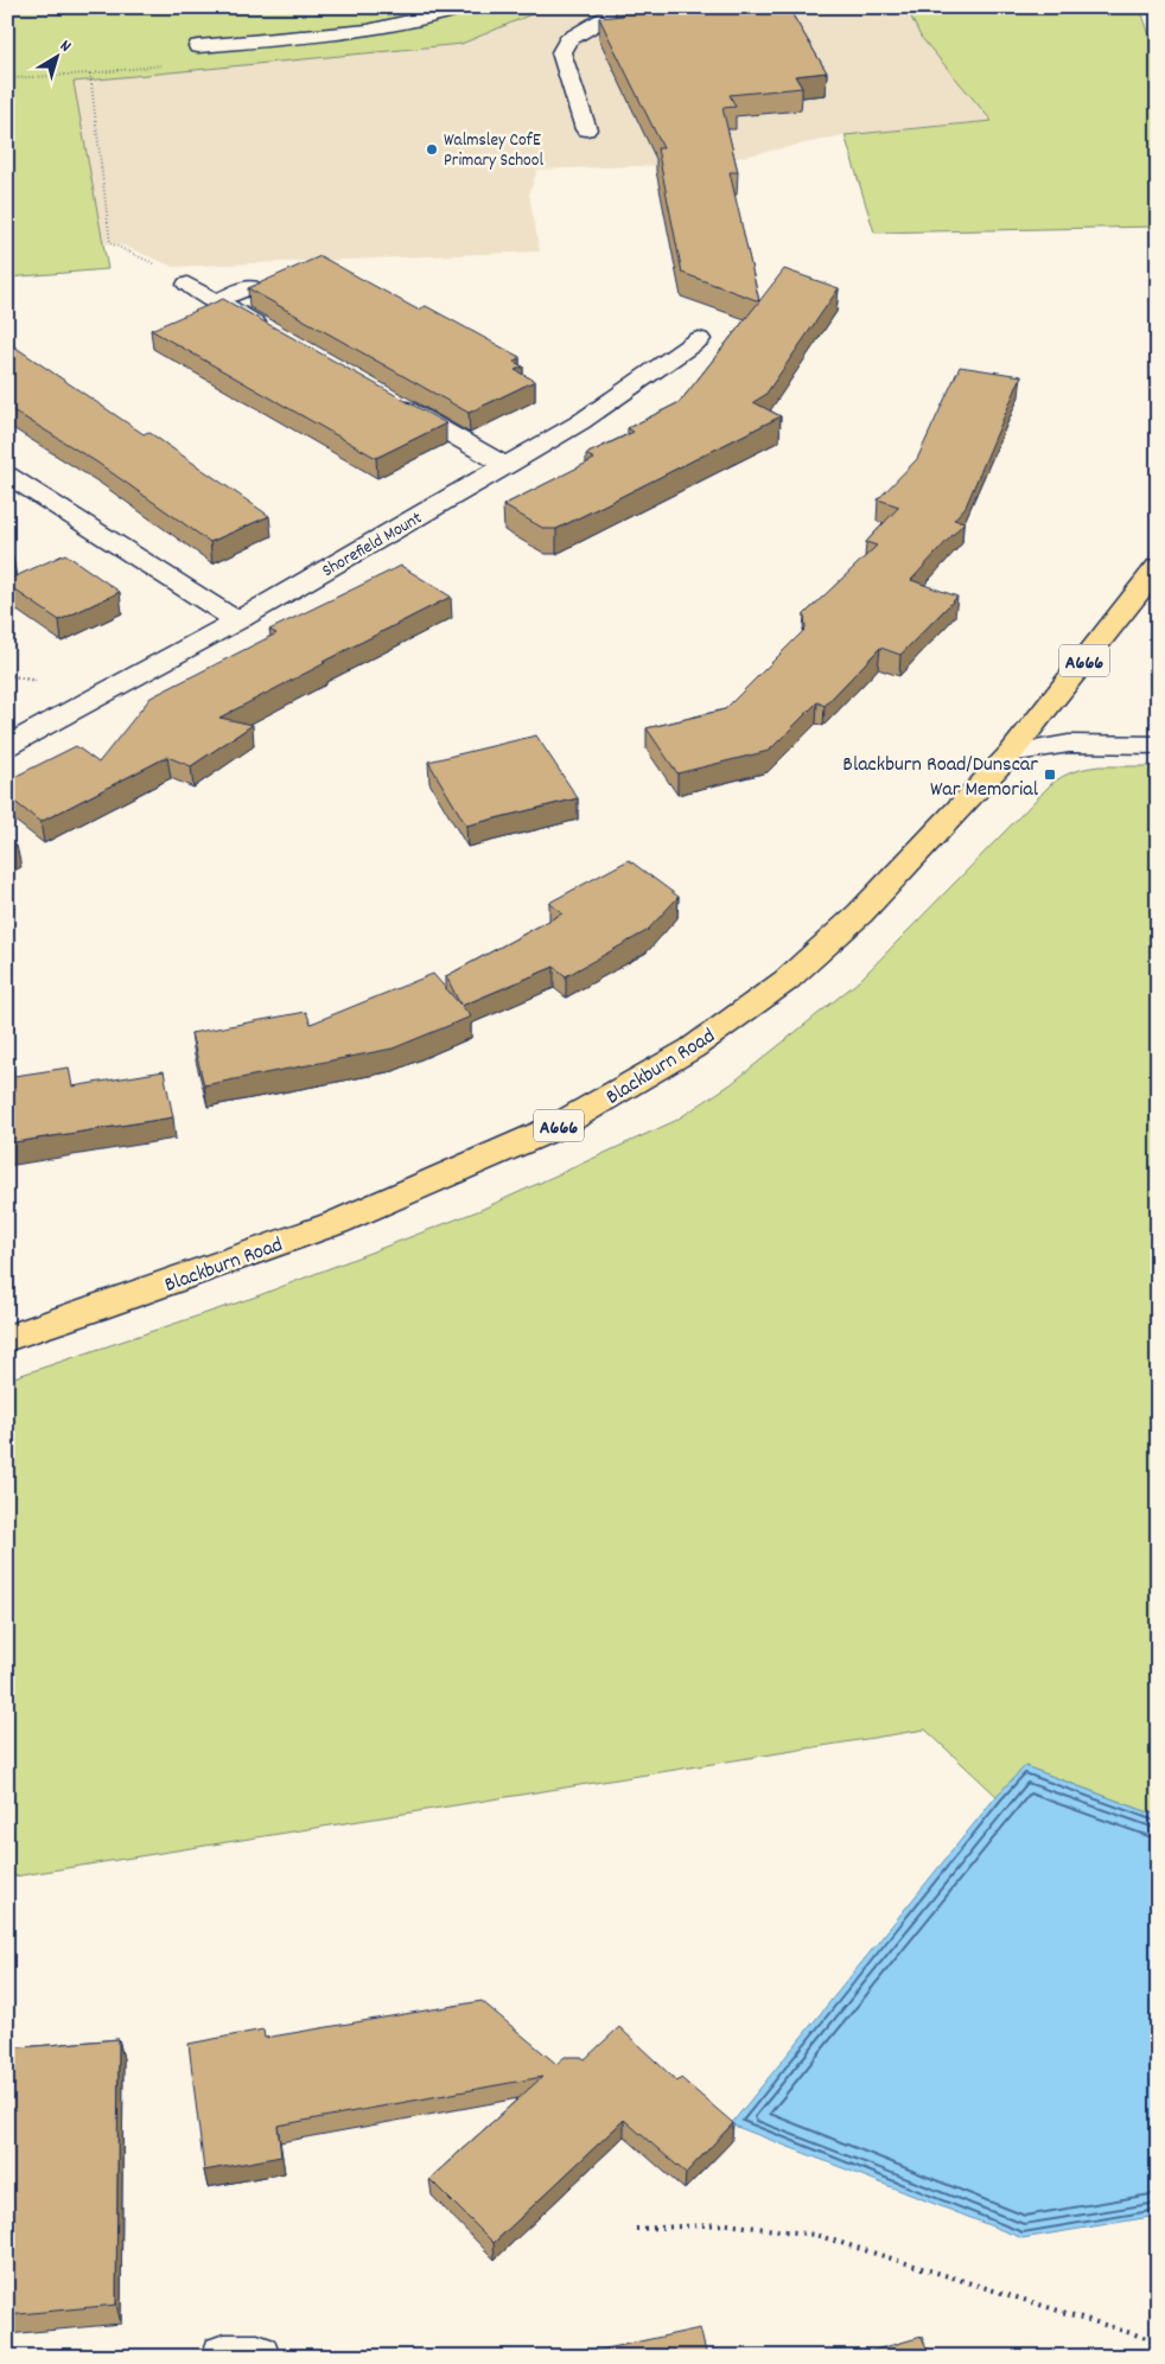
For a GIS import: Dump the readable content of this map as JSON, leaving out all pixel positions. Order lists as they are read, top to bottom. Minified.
{"streets":{"highway":["A666","Blackburn Road"],"street":["Shorefield Mount"]},"places":{"other":["Walmsley CofE Primary School"],"transit":["Blackburn Road/Dunscar War Memorial"]},"north":"top right"}
